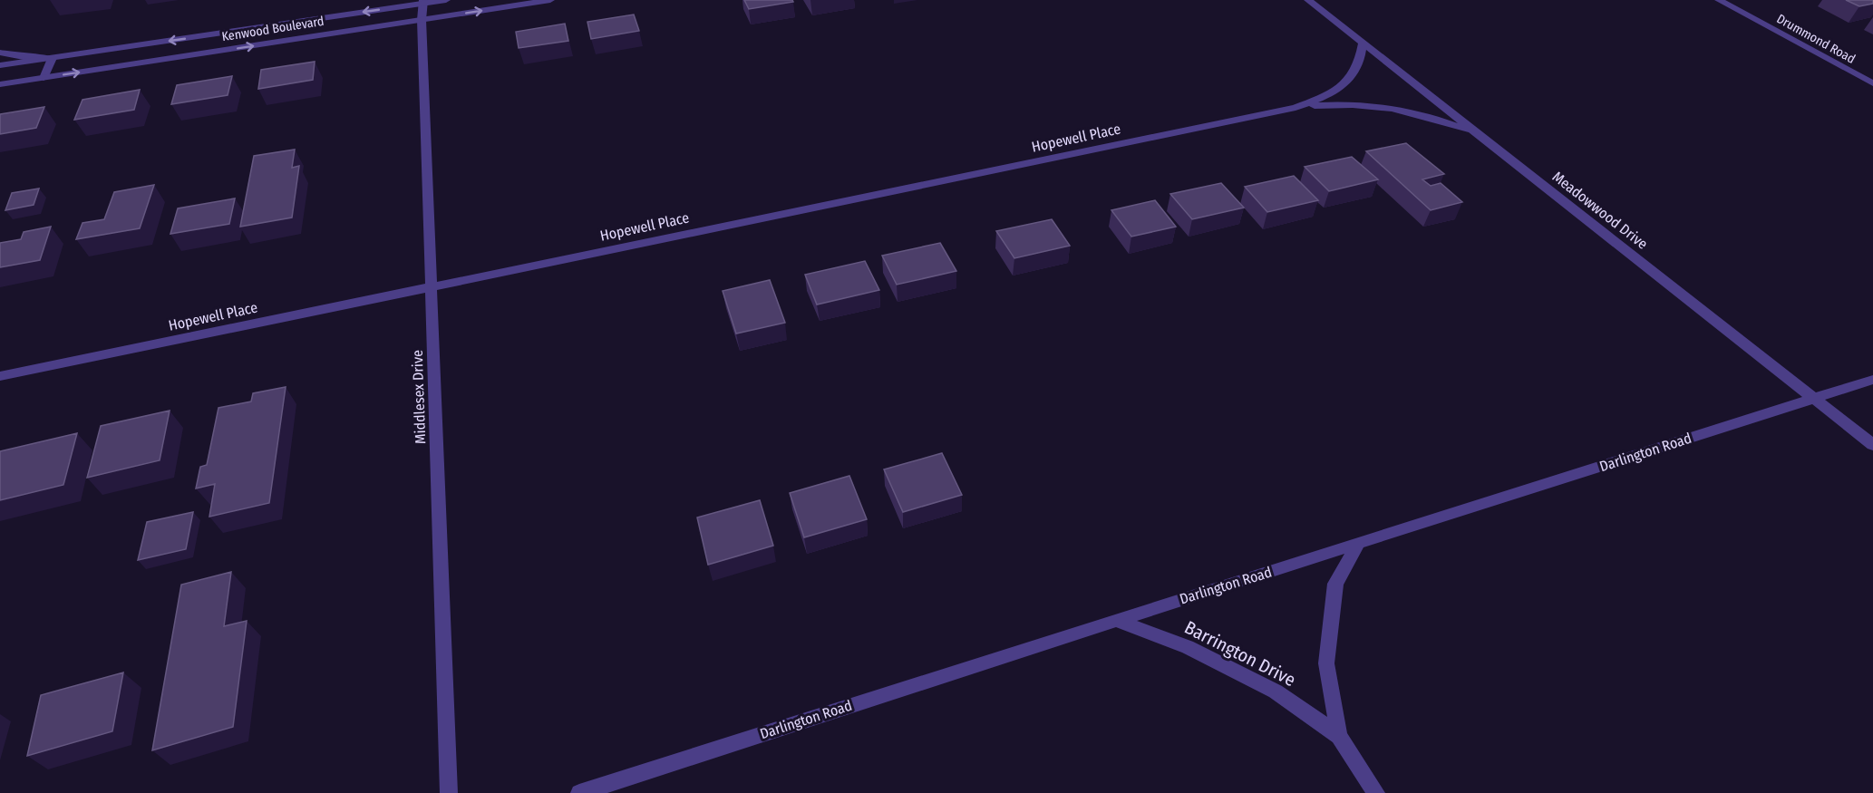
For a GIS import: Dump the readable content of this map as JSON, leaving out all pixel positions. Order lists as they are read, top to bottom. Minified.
{"streets":{"street":["Kenwood Boulevard","Drummond Road","Hopewell Place","Meadowwood Drive","Middlesex Drive","Darlington Road","Barrington Drive"]},"crossings":[["Kenwood Boulevard","Middlesex Drive"],["Hopewell Place","Meadowwood Drive"],["Hopewell Place","Middlesex Drive"],["Meadowwood Drive","Darlington Road"],["Darlington Road","Barrington Drive"]]}
